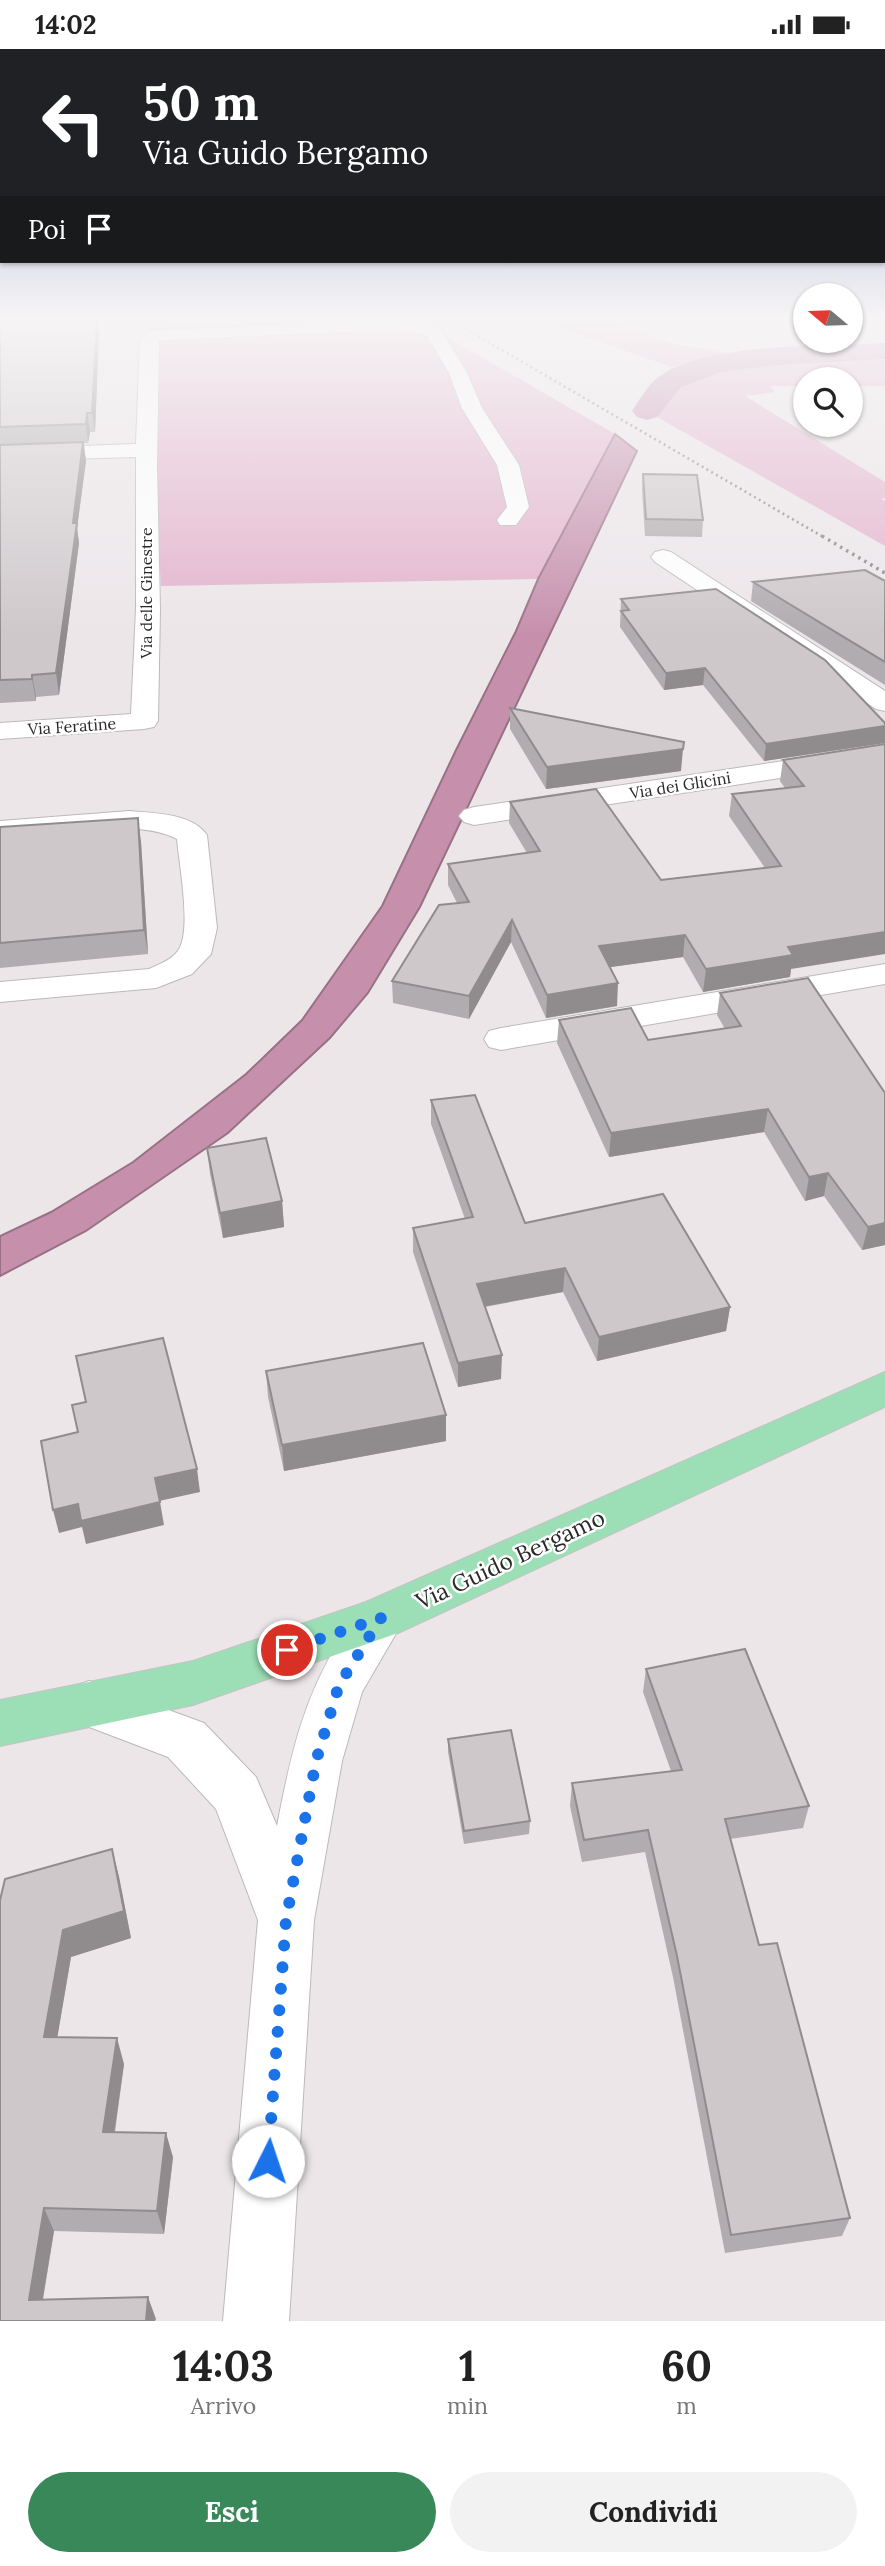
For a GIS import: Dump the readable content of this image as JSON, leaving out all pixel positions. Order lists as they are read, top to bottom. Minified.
{"streets":{"main road":["Via Guido Bergamo"],"street":["Via delle Ginestre","Via Feratine","Via dei Glicini"]},"crossings":[["Via delle Ginestre","Via Feratine"]],"north":"left","page":{"status":"14:02","turn":["50 m","Via Guido Bergamo"],"then":"Poi","eta":["14:03","Arrivo","1","min","60","m"],"buttons":["Esci","Condividi"]}}
